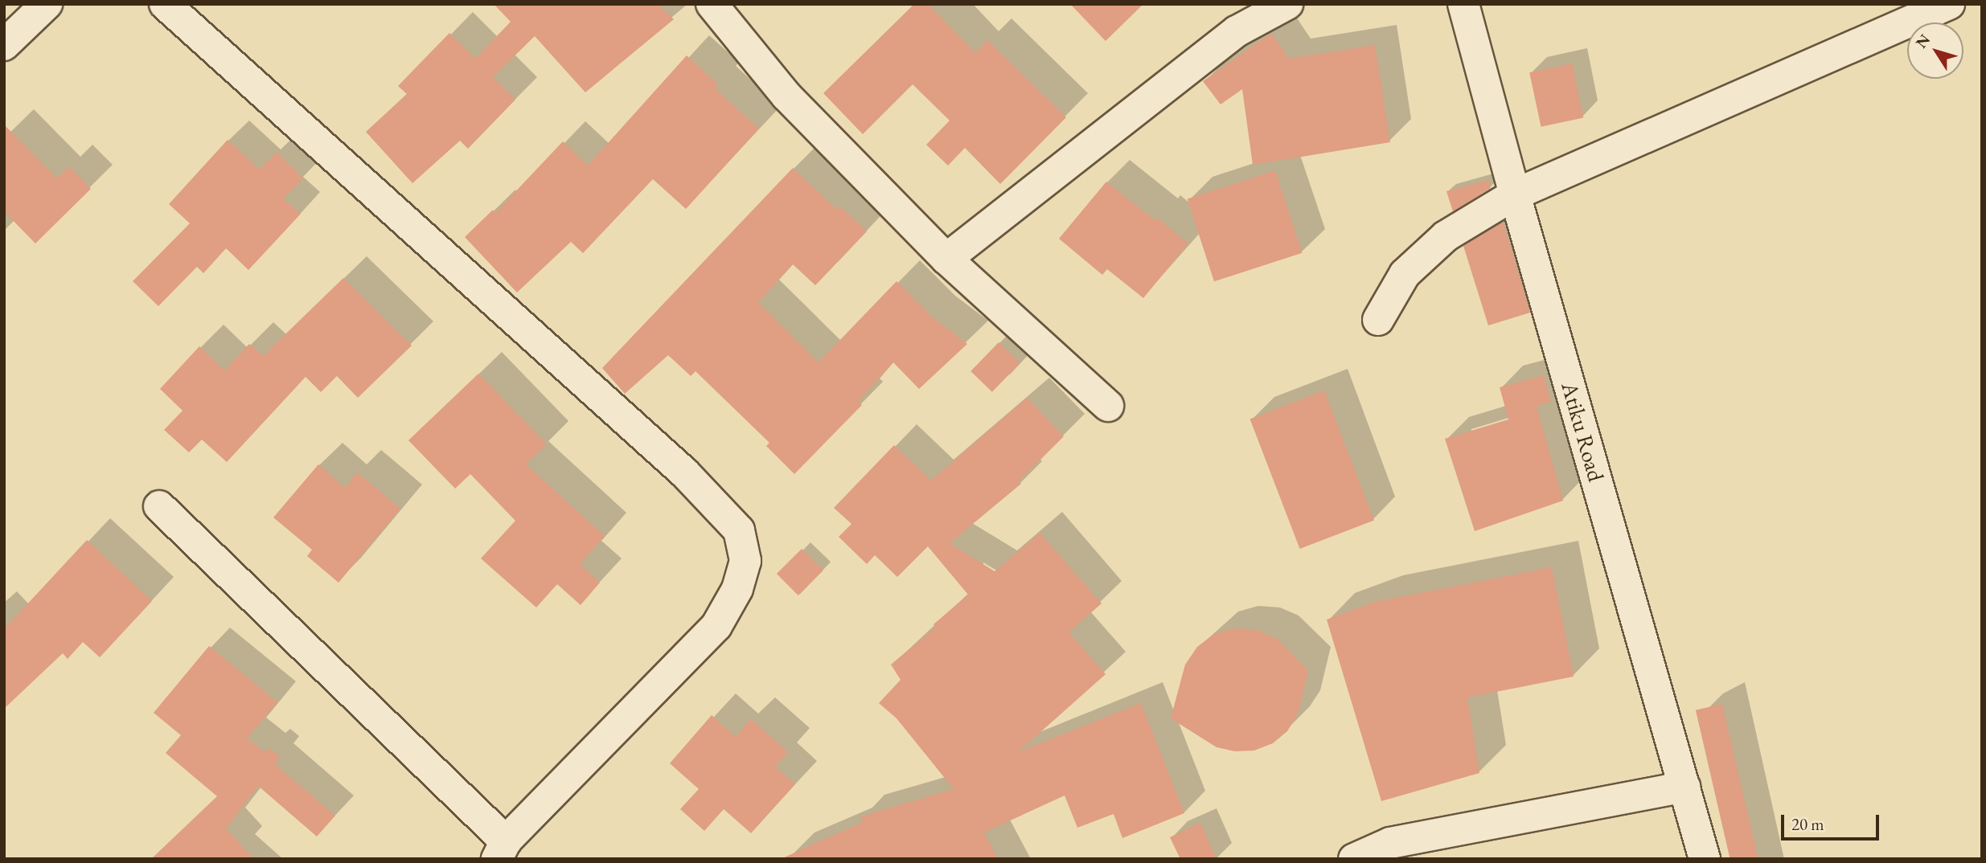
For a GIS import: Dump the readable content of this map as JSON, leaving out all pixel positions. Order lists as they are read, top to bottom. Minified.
{"streets":{"street":["Atiku Road"]},"scale_bar":"20 m","north":"top left"}
